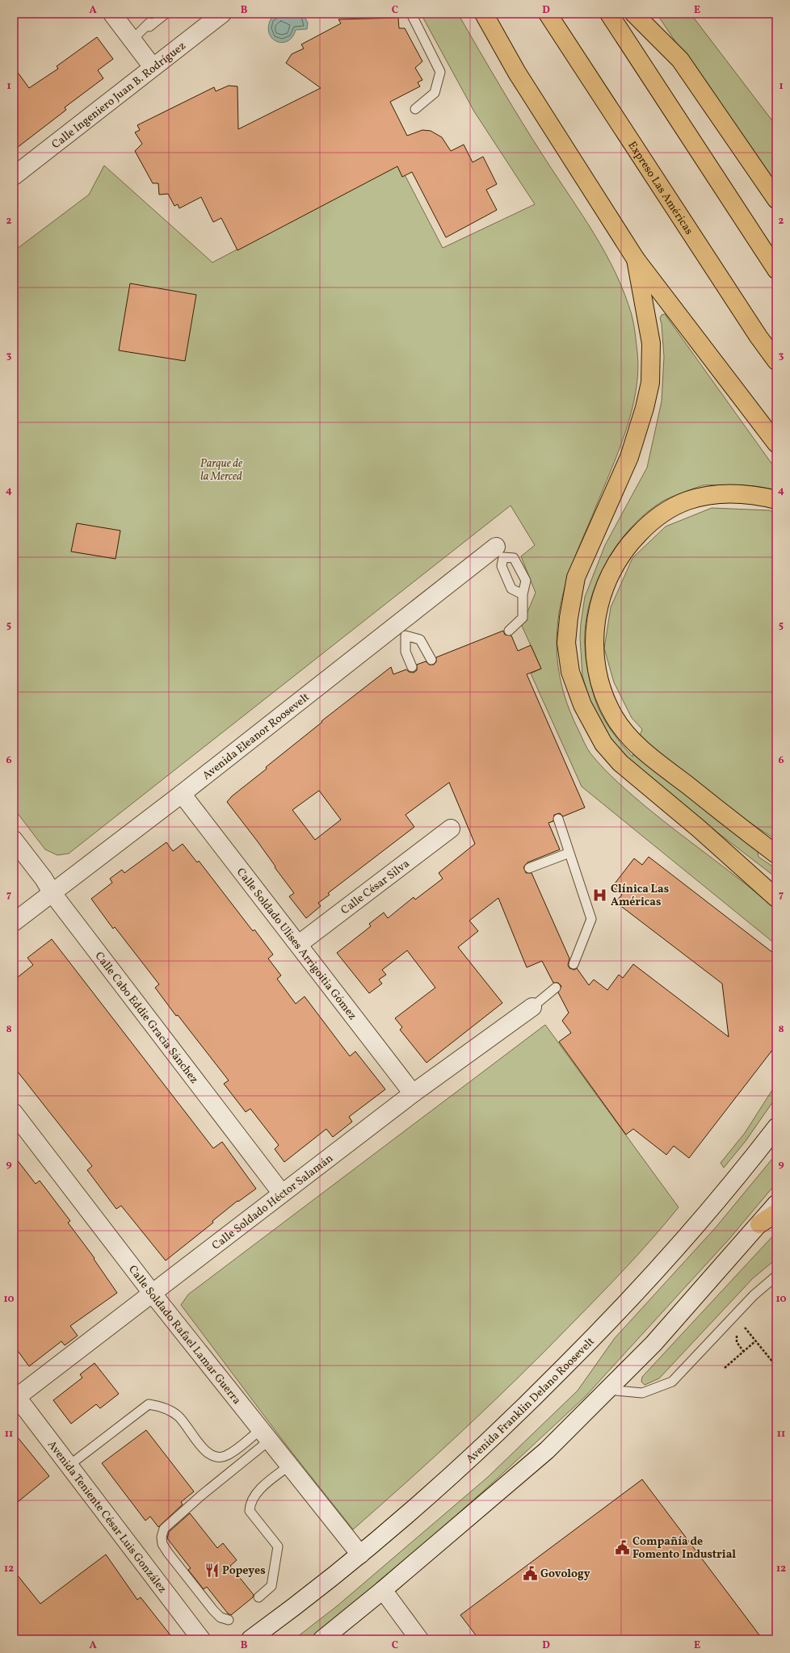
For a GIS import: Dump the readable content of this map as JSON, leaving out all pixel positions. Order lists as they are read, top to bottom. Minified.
{"streets":{"highway":["Expreso Las Américas"],"street":["Calle Ingeniero Juan B. Rodríguez","Avenida Eleanor Roosevelt","Calle César Silva","Calle Soldado Ulises Arrigoitia Gómez","Calle Cabo Eddie Gracia Sánchez","Calle Soldado Héctor Salamán","Calle Soldado Rafael Lamar Guerra","Avenida Franklin Delano Roosevelt","Avenida Teniente César Luis González"]},"crossings":[["Avenida Eleanor Roosevelt","Calle Soldado Ulises Arrigoitia Gómez"],["Avenida Eleanor Roosevelt","Calle Cabo Eddie Gracia Sánchez"],["Calle César Silva","Calle Soldado Ulises Arrigoitia Gómez"],["Calle Soldado Ulises Arrigoitia Gómez","Calle Soldado Héctor Salamán"],["Calle Cabo Eddie Gracia Sánchez","Calle Soldado Héctor Salamán"],["Calle Soldado Héctor Salamán","Calle Soldado Rafael Lamar Guerra"],["Calle Soldado Héctor Salamán","Avenida Teniente César Luis González"],["Calle Soldado Rafael Lamar Guerra","Avenida Franklin Delano Roosevelt"]],"parks":["Parque de la Merced"],"places":{"hospital":["Clínica Las Américas"],"public building":["Compañía de Fomento Industrial","Govology"],"restaurant":["Popeyes"]},"grid":{"columns":["A","B","C","D","E"],"rows":["1","2","3","4","5","6","7","8","9","10","11","12"]}}
